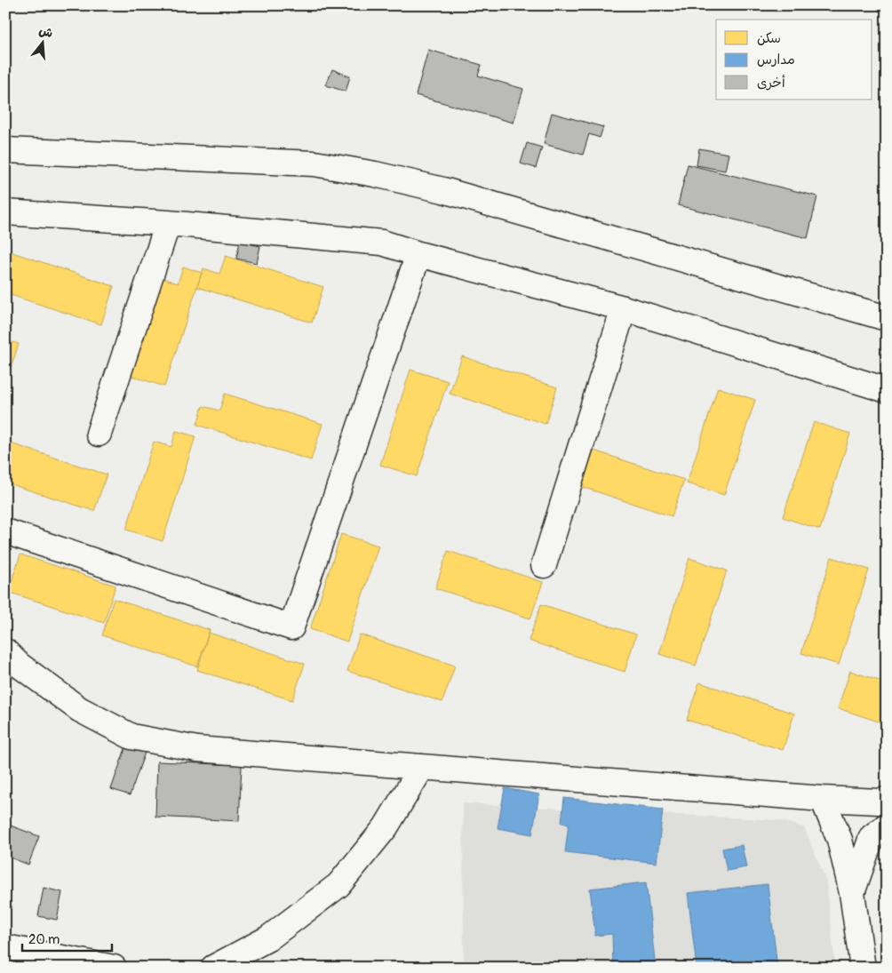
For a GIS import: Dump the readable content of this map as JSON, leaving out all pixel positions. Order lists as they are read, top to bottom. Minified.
{"legend":["سكن","مدارس","أخرى"],"scale_bar":"20 m","north":"top"}
